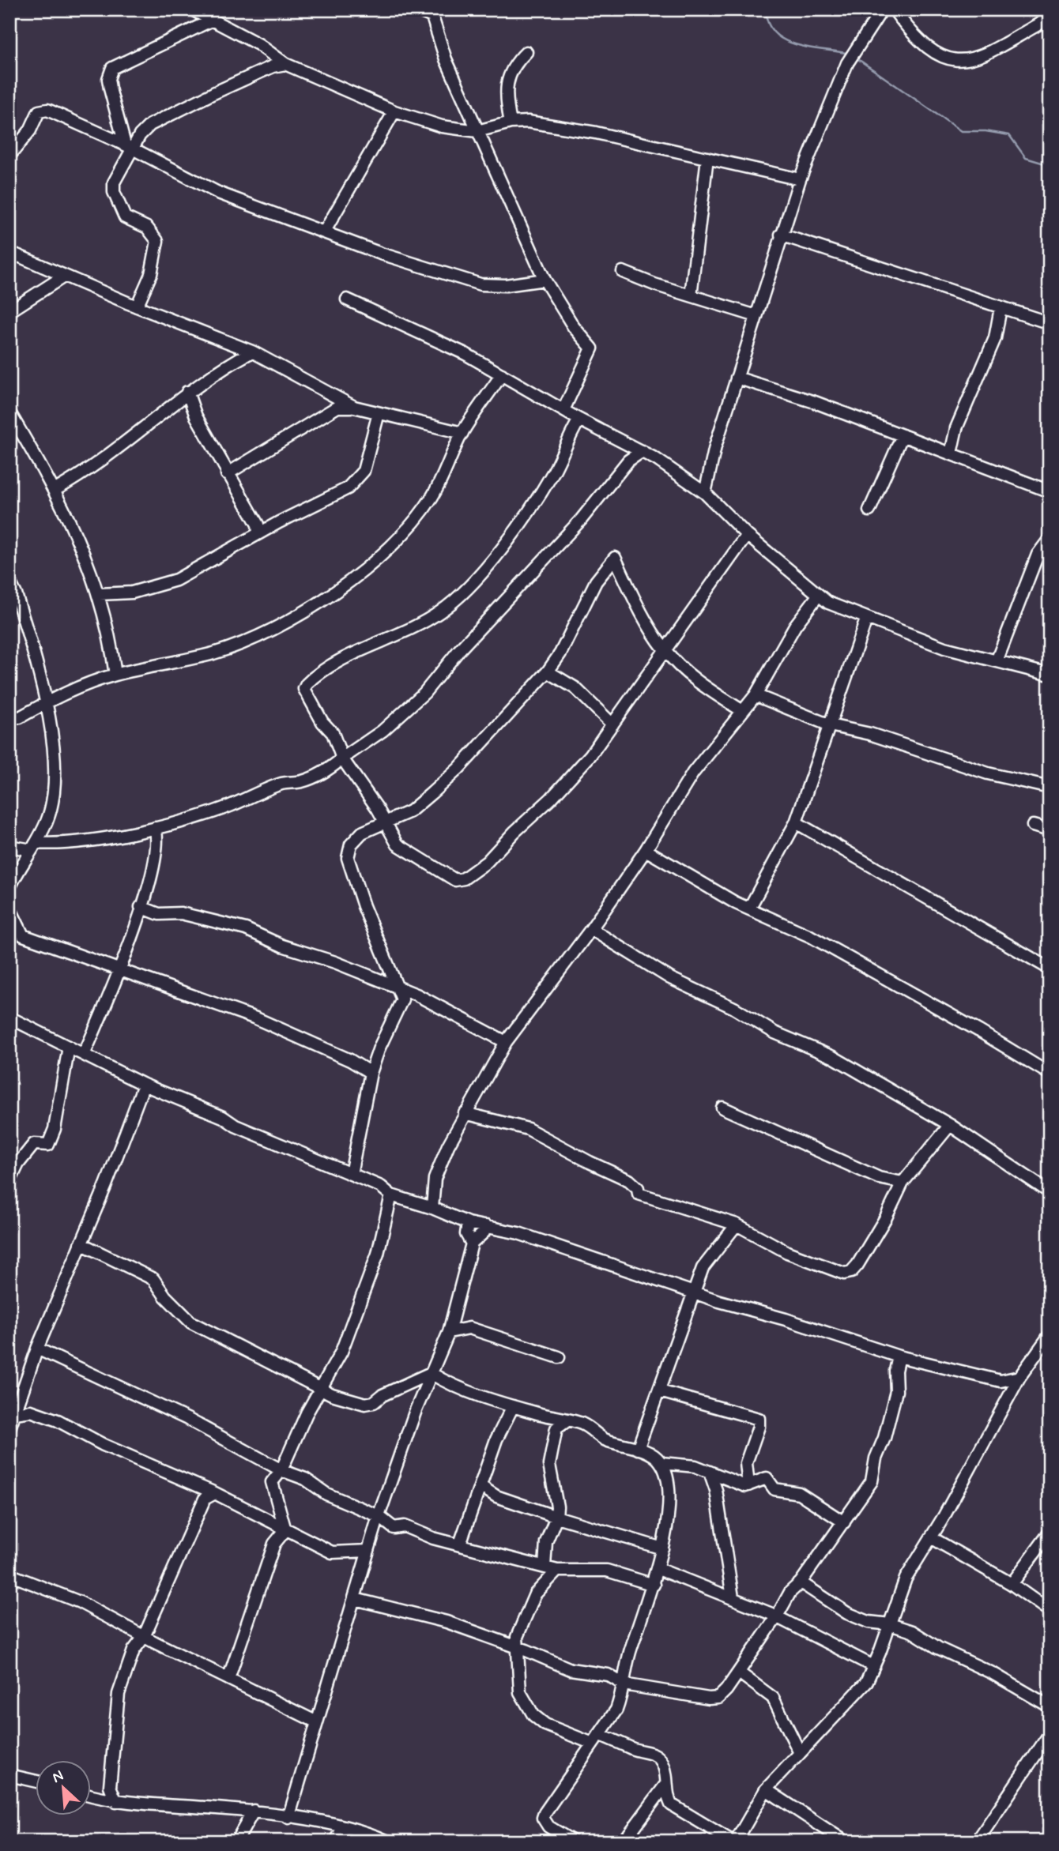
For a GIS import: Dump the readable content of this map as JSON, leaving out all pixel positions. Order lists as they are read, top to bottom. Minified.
{"north":"top left"}
